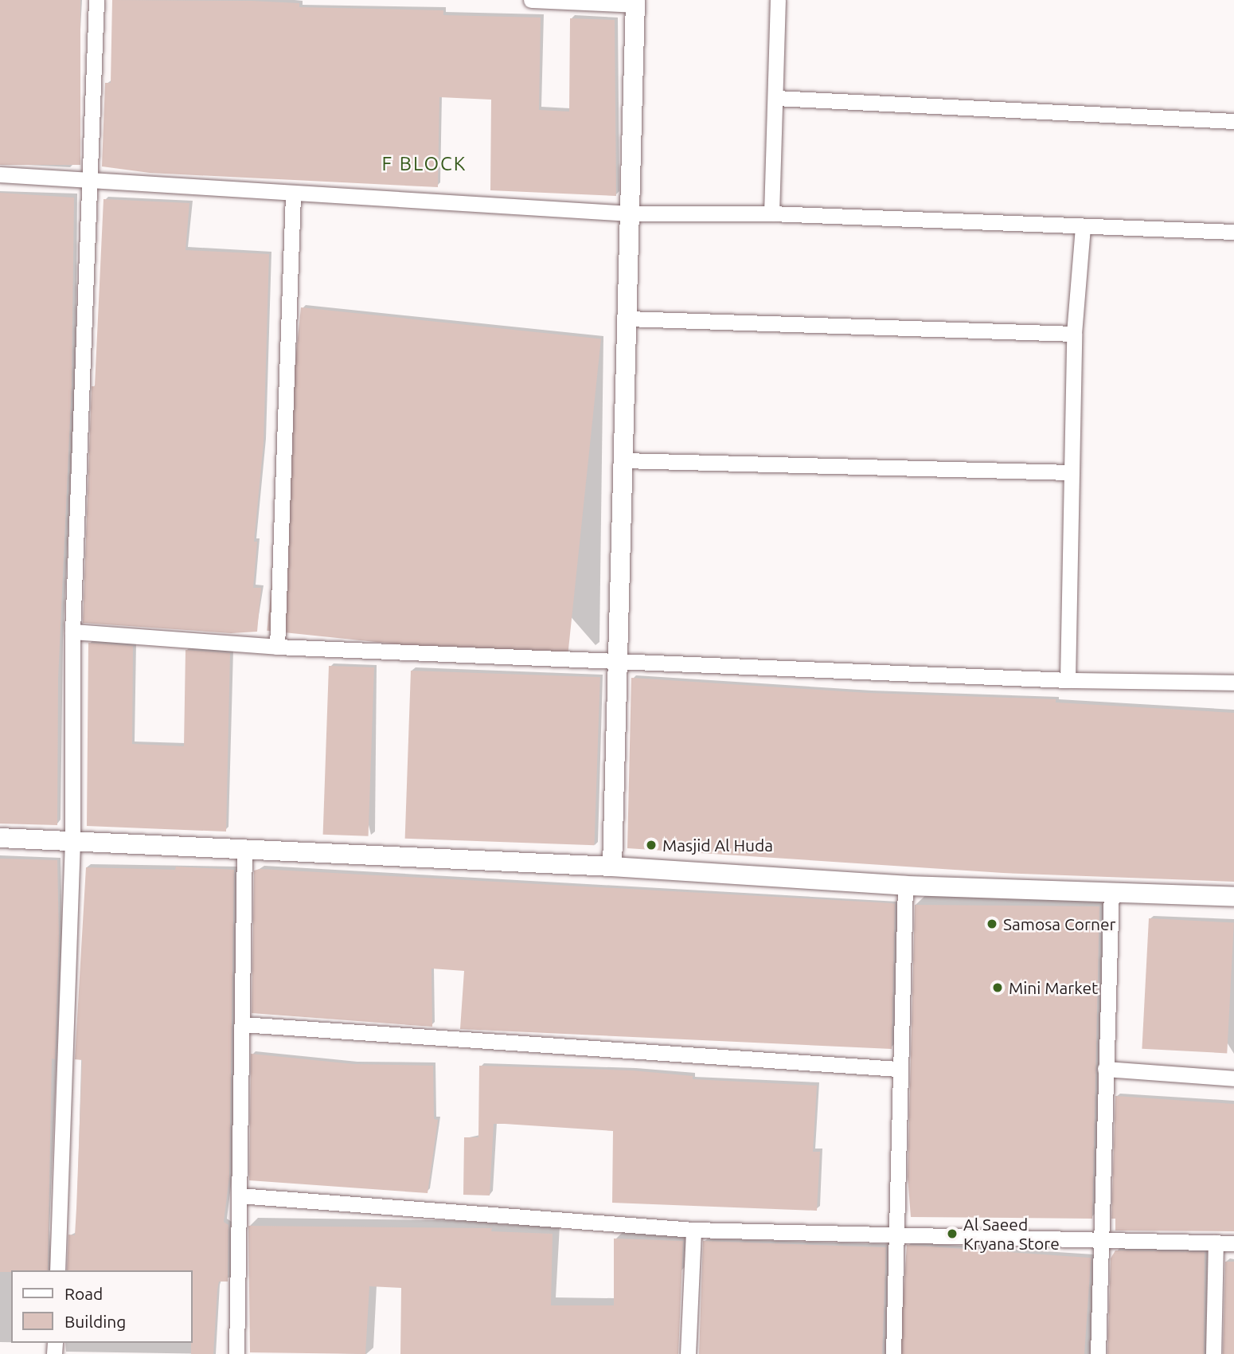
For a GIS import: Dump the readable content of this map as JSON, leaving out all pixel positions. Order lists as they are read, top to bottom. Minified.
{"districts":["F BLOCK"],"places":["Masjid Al Huda","Samosa Corner","Mini Market","Al Saeed Kryana Store"],"legend":["Road","Building"]}
